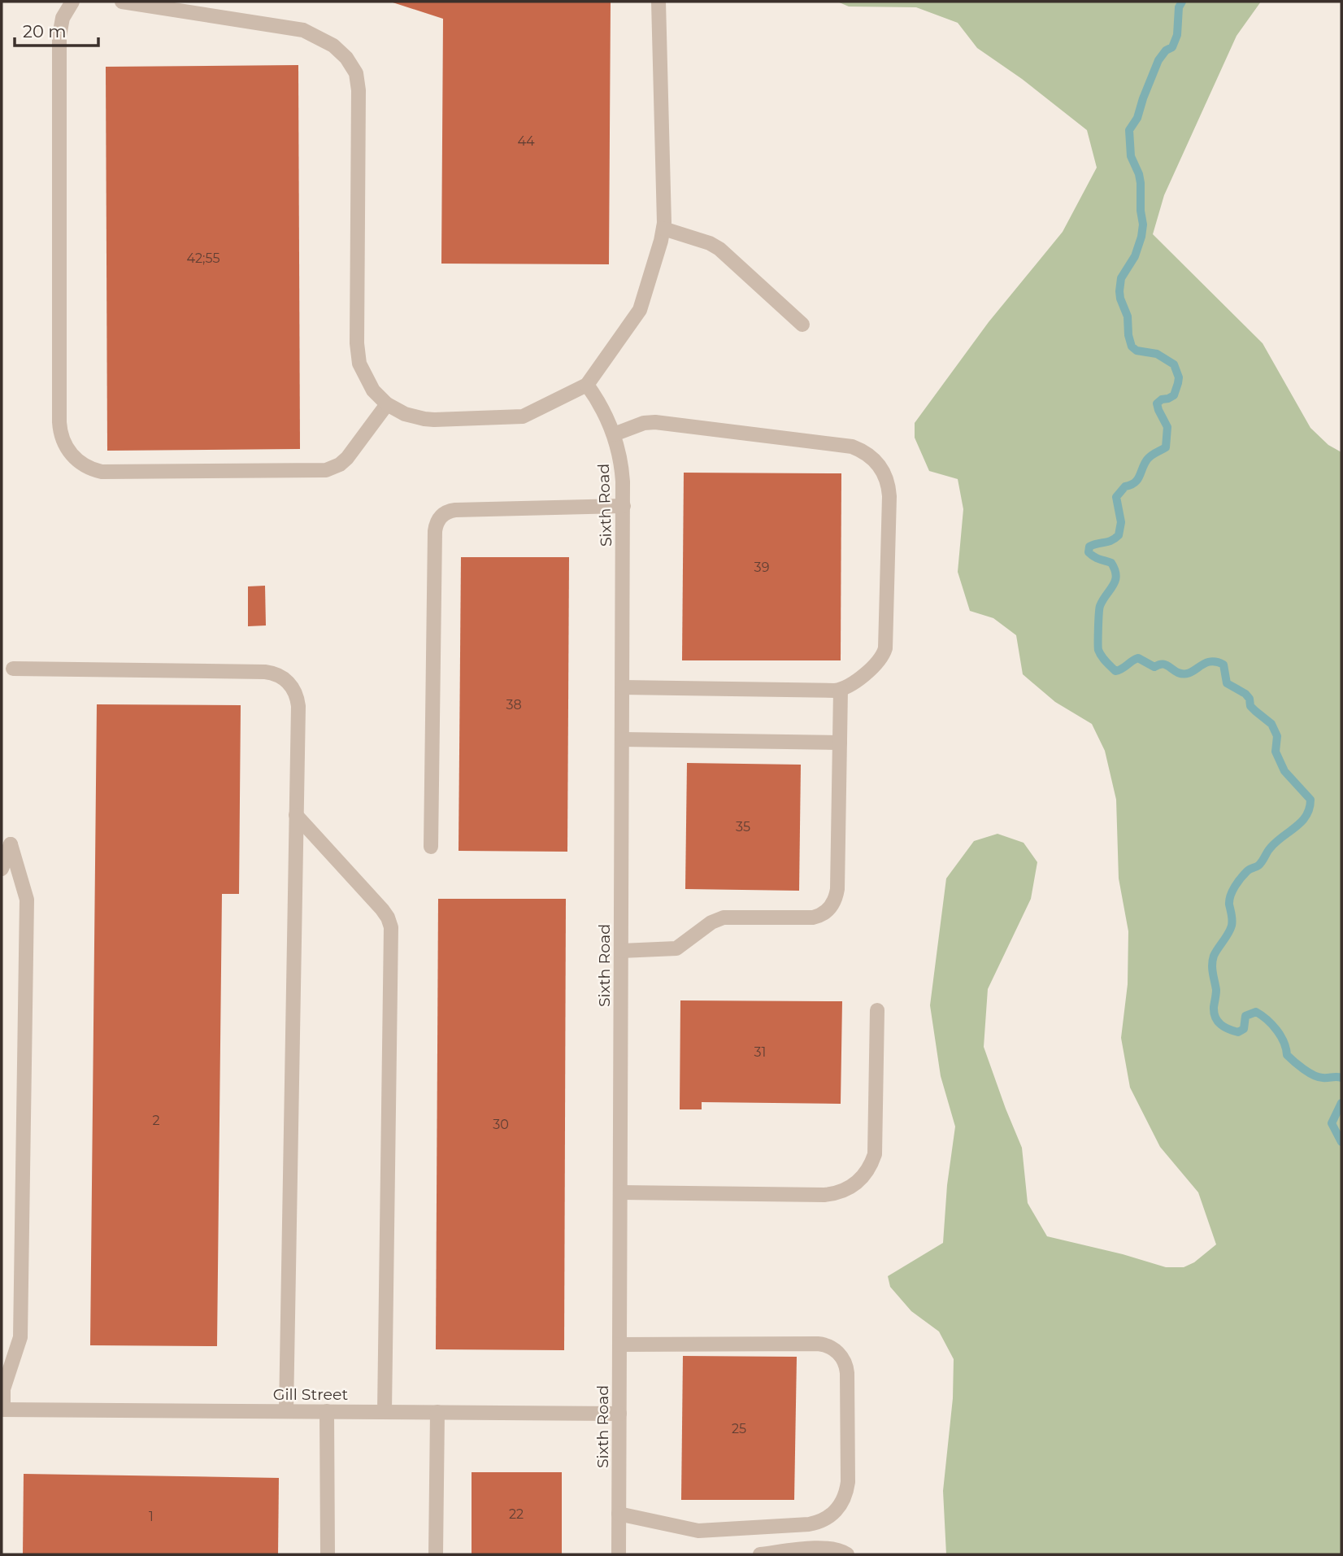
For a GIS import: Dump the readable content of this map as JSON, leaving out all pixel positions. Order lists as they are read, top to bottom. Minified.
{"streets":{"street":["Sixth Road","Gill Street"]},"crossings":[["Sixth Road","Gill Street"]],"house_numbers":["44","42;55","39","38","35","31","2","30","25","22","1"],"scale_bar":"20 m"}
